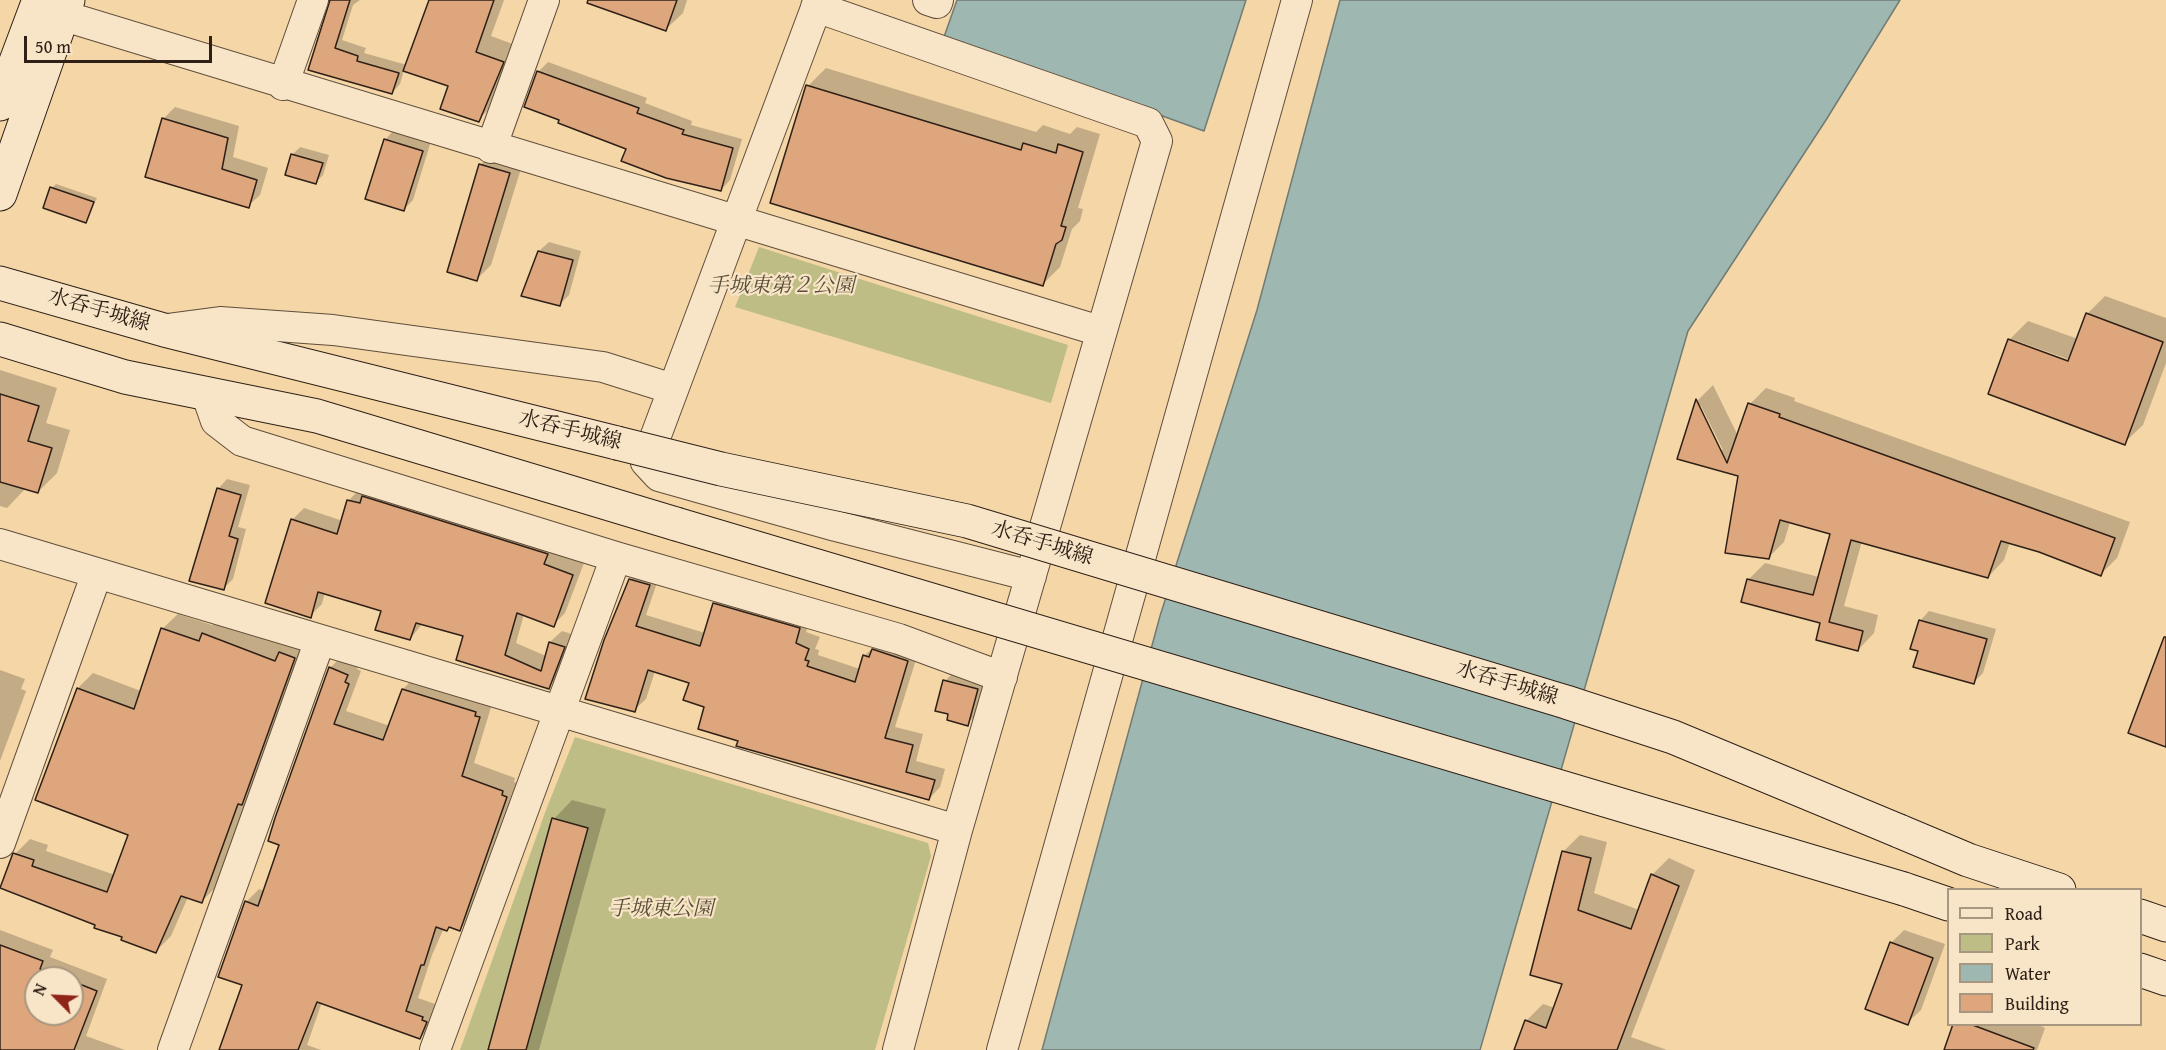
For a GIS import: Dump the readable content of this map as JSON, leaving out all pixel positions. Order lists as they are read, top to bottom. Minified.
{"streets":{"main road":["水呑手城線"]},"parks":["手城東第２公園","手城東公園"],"legend":["Road","Park","Water","Building"],"scale_bar":"50 m","north":"top left"}
